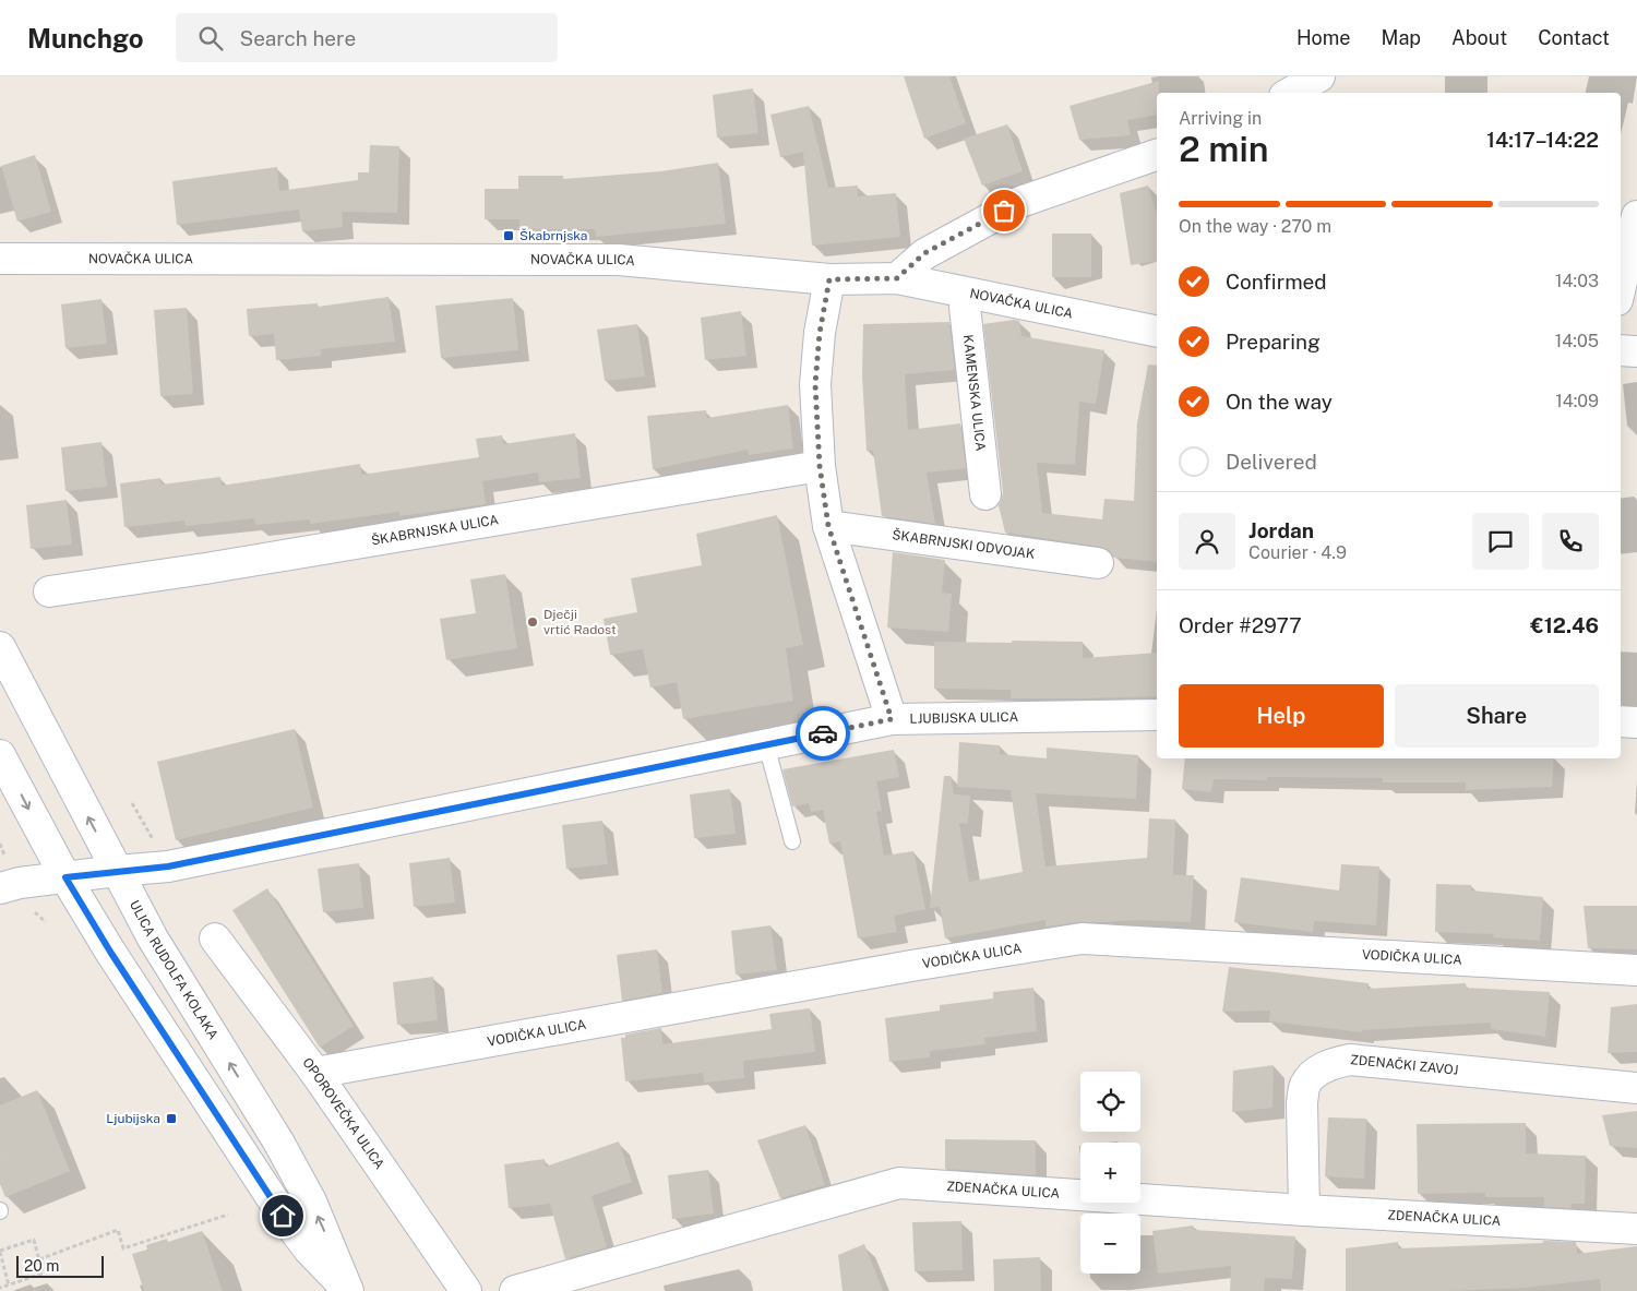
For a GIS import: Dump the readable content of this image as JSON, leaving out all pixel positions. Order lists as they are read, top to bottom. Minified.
{"streets":{"street":["NOVAČKA ULICA","KAMENSKA ULICA","ŠKABRNJSKA ULICA","ŠKABRNJSKI ODVOJAK","LJUBIJSKA ULICA","VODIČKA ULICA","ULICA RUDOLFA KOLAKA","ZDENAČKI ZAVOJ","OPOROVEČKA ULICA","ZDENAČKA ULICA"]},"crossings":[["NOVAČKA ULICA","KAMENSKA ULICA"],["LJUBIJSKA ULICA","ULICA RUDOLFA KOLAKA"],["VODIČKA ULICA","OPOROVEČKA ULICA"],["ZDENAČKI ZAVOJ","ZDENAČKA ULICA"]],"places":{"transit":["Škabrnjska","Ljubijska"],"other":["Dječji vrtić Radost"]},"scale_bar":"20 m","page":{"header":"Munchgo","search":"Search here","nav":["Home","Map","About","Contact"],"heading":["2 min","Arriving in","14:17–14:22"],"panel":["Jordan","Courier · 4.9","Order #2977","€12.46"],"bar":"On the way · 270 m","list":[["Confirmed","14:03"],["Preparing","14:05"],["On the way","14:09"],"Delivered"],"buttons":["Help","Share"],"map_buttons":["+","−"],"scale":"20 m"}}
